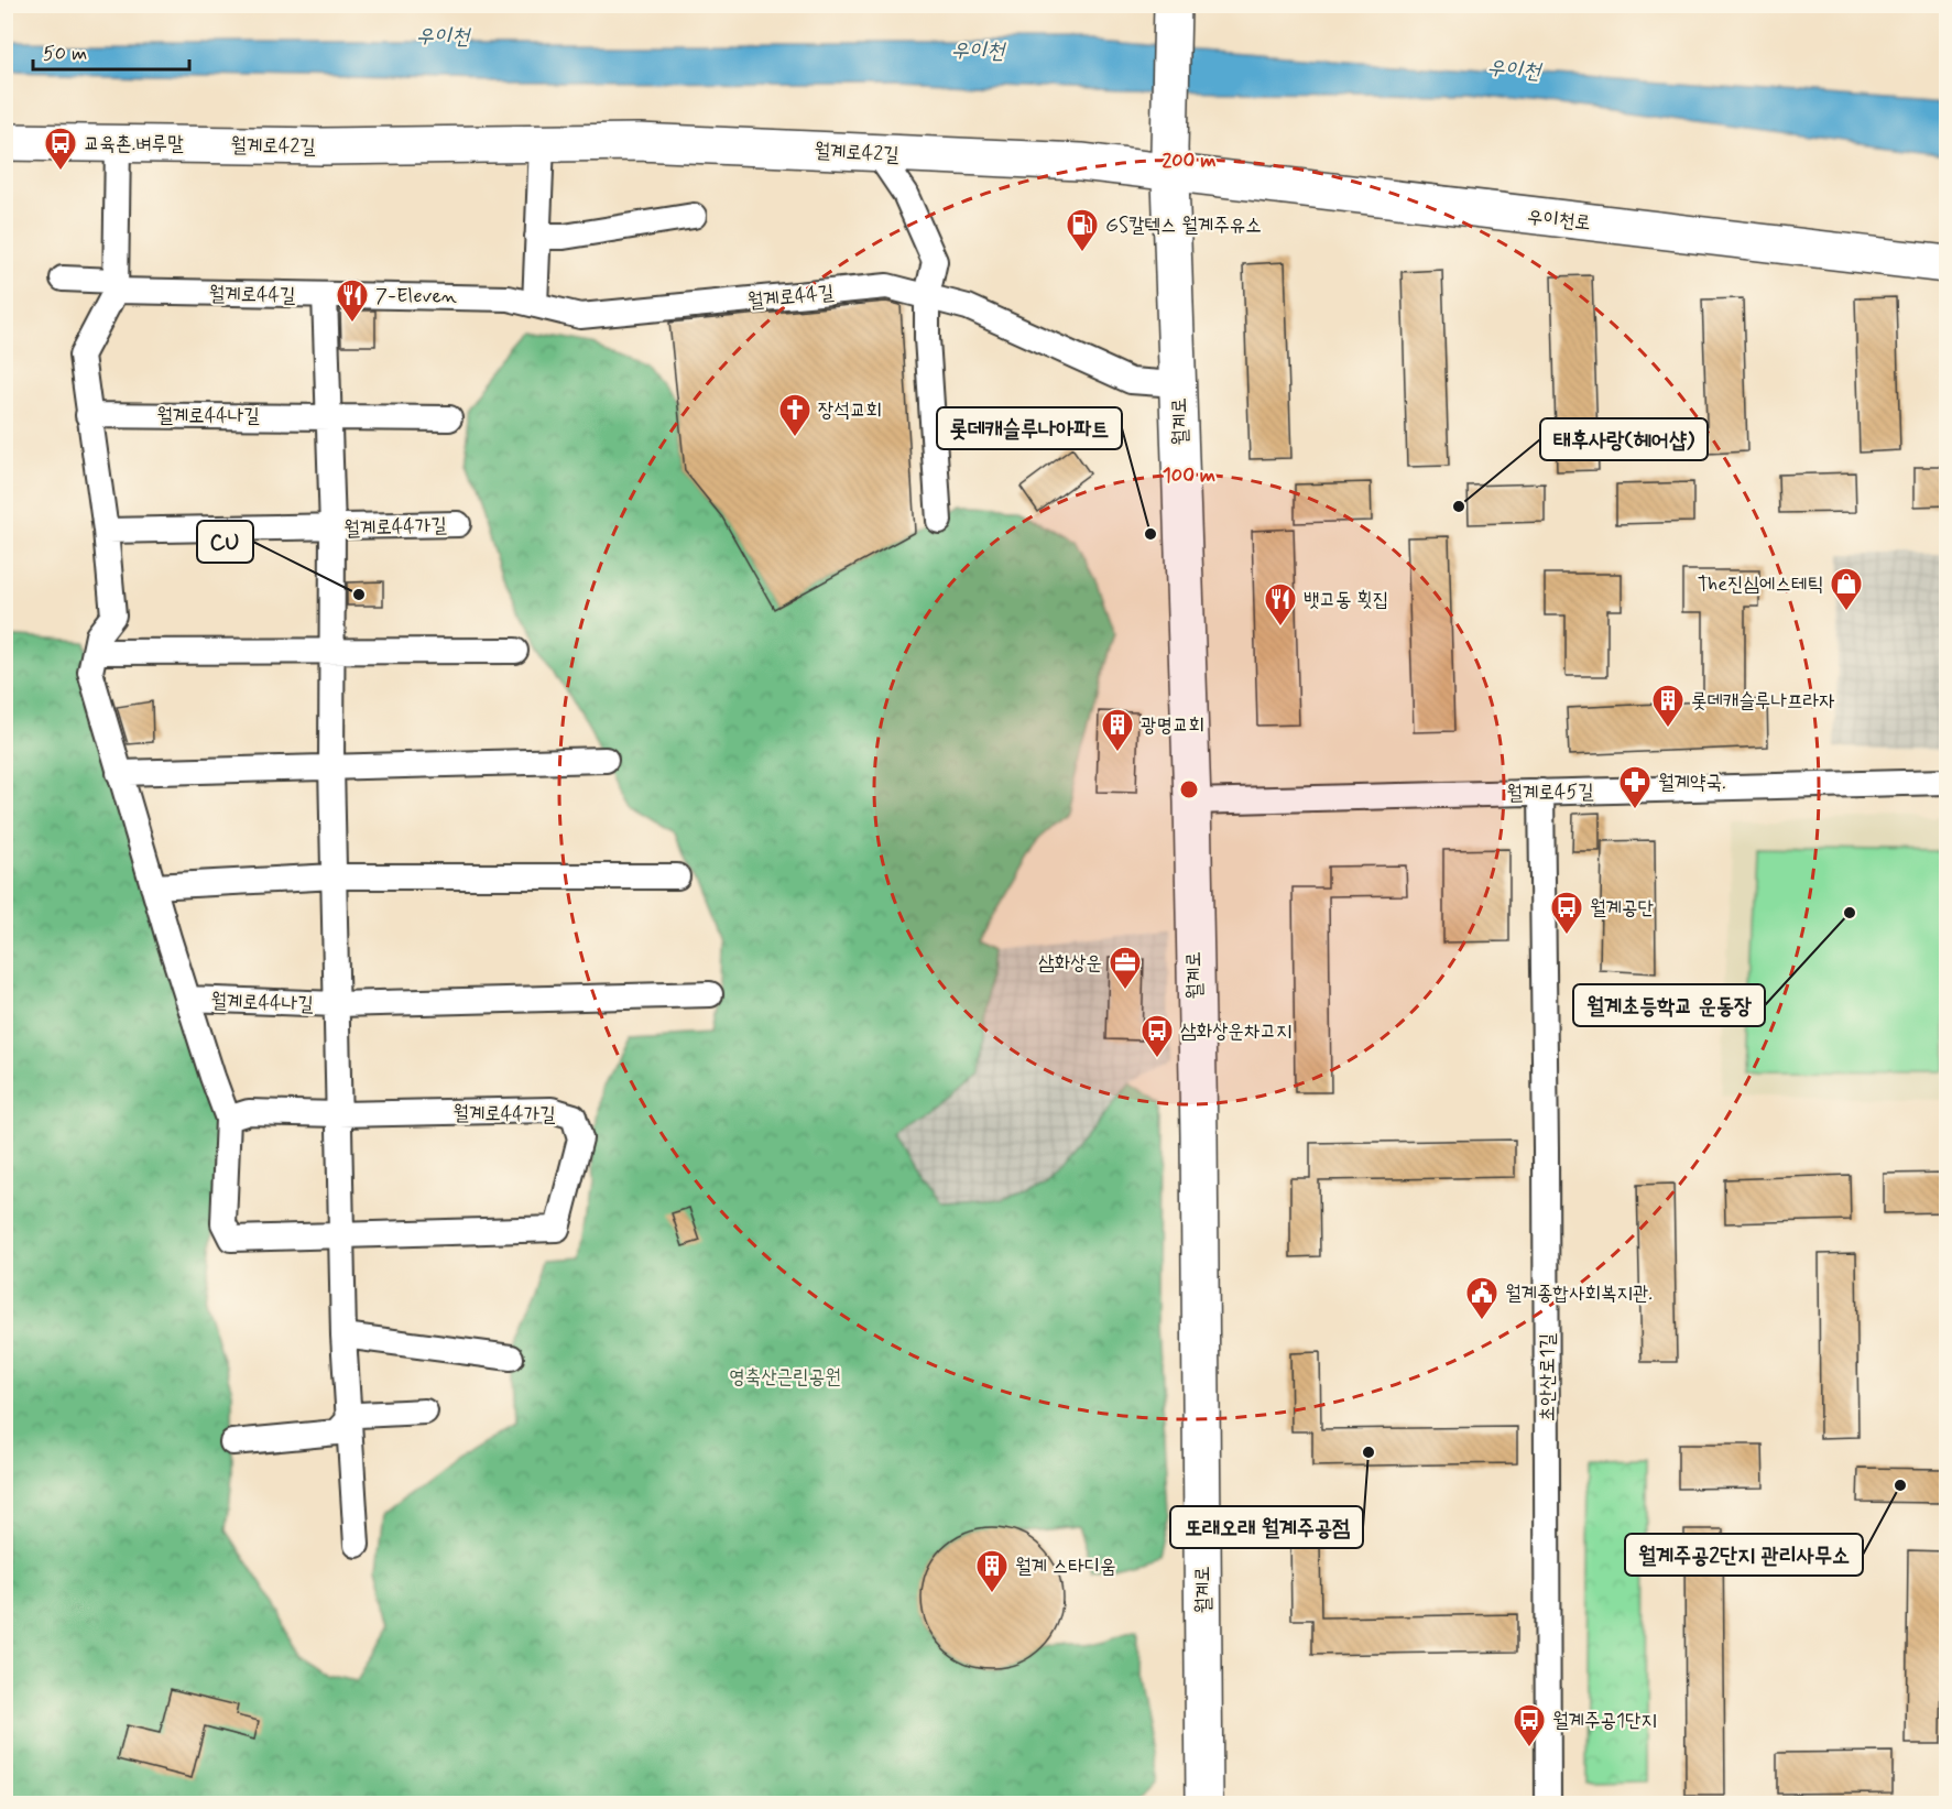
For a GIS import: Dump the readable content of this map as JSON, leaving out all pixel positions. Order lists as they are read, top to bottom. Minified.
{"streets":{"street":["월계로42길","우이천로","월계로44길","월계로44나길","월계로","월계로44가길","월계로45길","초안산로1길"]},"crossings":[["월계로42길","우이천로"],["월계로42길","월계로"],["우이천로","월계로"],["월계로44길","월계로44나길"],["월계로44길","월계로"],["월계로44길","월계로44가길"],["월계로44나길","월계로44가길"],["월계로","월계로45길"],["월계로45길","초안산로1길"]],"water":["우이천"],"parks":["영축산근린공원"],"places":{"bus stop":["교육촌.벼루말","월계공단","삼화상운차고지","월계주공1단지"],"fuel station":["GS칼텍스 월계주유소"],"restaurant":["7-Eleven","뱃고동 횟집"],"church":["장석교회"],"other":["태후사랑(헤어샵)","롯데캐슬루나아파트","CU","월계초등학교 운동장","또래오래 월계주공점","월계주공2단지 관리사무소"],"shop":["The진심에스테틱"],"building":["롯데캐슬루나프라자","광명교회","월계 스타디움"],"pharmacy":["월계약국."],"office":["삼화상운"],"public building":["월계종합사회복지관."]},"scale_bar":"50 m","rings":["200 m","100 m"]}
